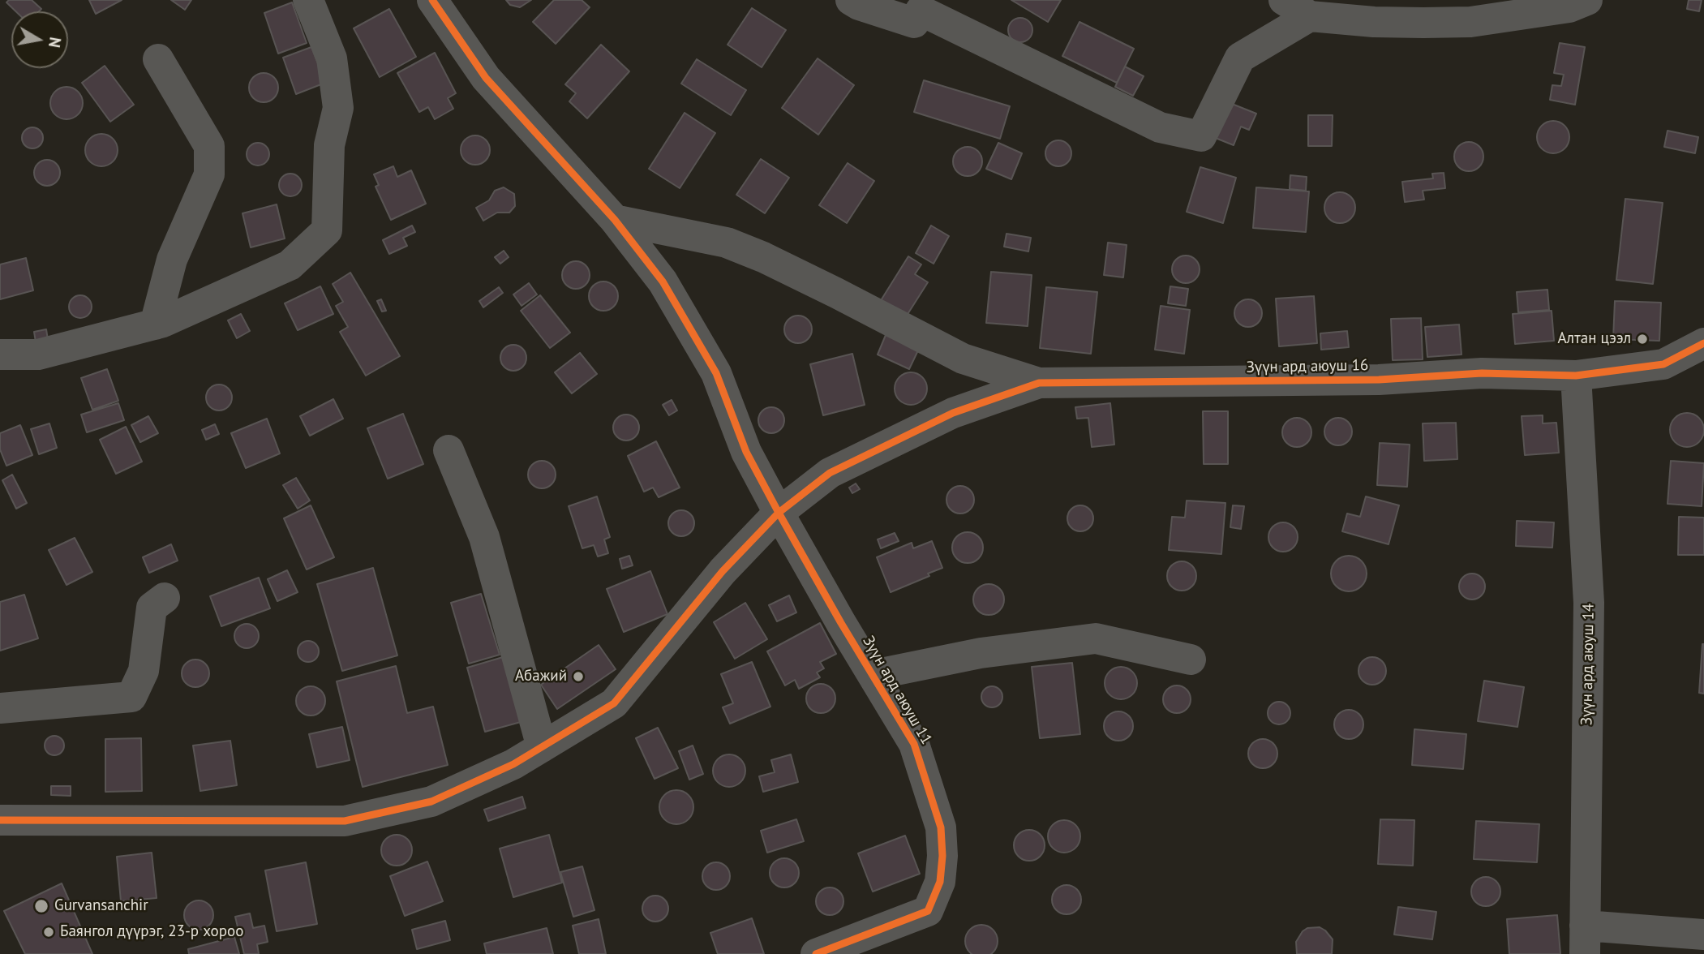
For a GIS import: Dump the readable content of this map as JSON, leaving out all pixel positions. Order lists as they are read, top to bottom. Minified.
{"streets":{"street":["Зүүн ард аюуш 16","Зүүн ард аюуш 14","Зүүн ард аюуш 11"]},"crossings":[["Зүүн ард аюуш 16","Зүүн ард аюуш 14"]],"places":["Алтан цээл","Абажий","Gurvansanchir","Баянгол дүүрэг, 23-р хороо"],"north":"right"}
